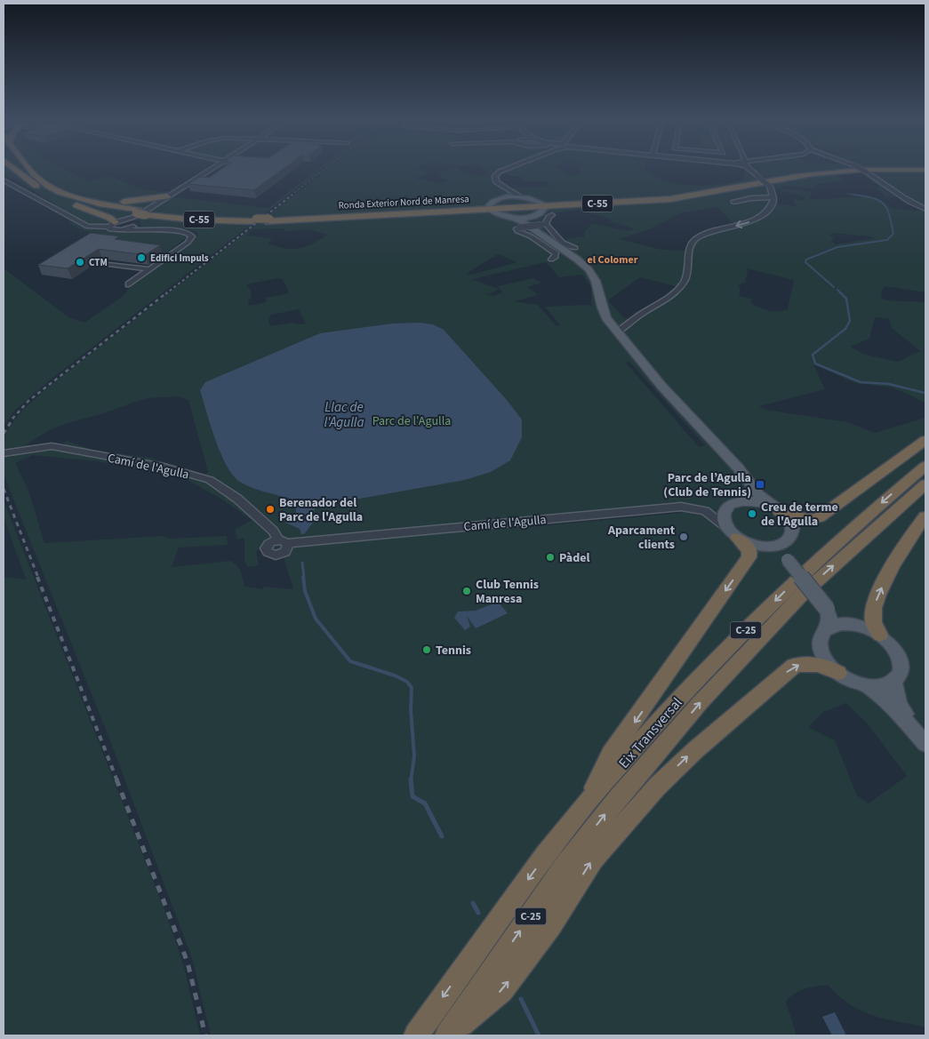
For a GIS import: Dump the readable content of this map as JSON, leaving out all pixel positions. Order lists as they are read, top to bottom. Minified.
{"streets":{"highway":["Ronda Exterior Nord de Manresa","C-55","C-25","Eix Transversal"],"street":["Camí de l'Agulla"]},"districts":["el Colomer"],"water":["Llac de l'Agulla"],"parks":["Parc de l'Agulla"],"places":{"other":["Edifici Impuls","CTM","Berenador del Parc de l'Agulla","Creu de terme de l'Agulla","Aparcament clients","Pàdel","Club Tennis Manresa","Tennis"],"transit":["Parc de l’Agulla (Club de Tennis)"]}}
